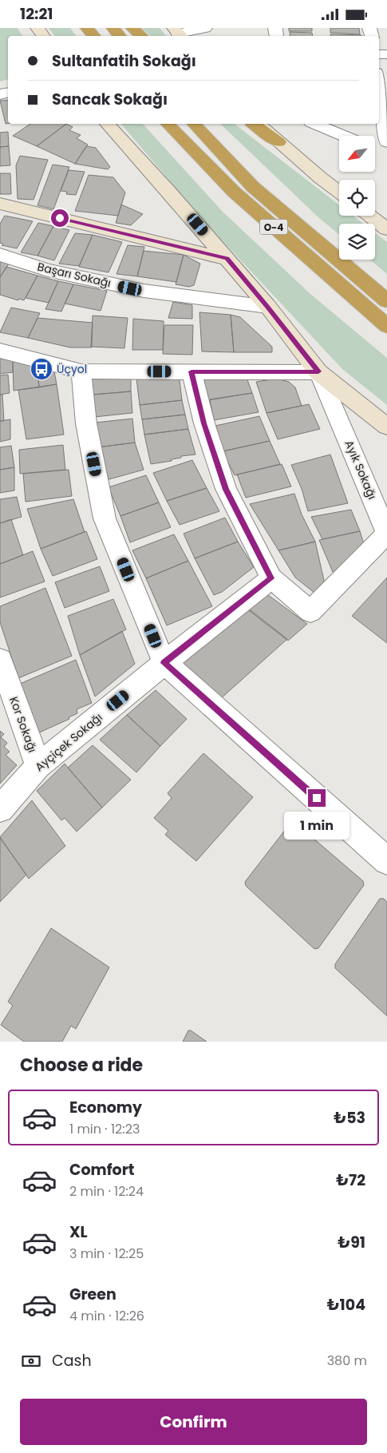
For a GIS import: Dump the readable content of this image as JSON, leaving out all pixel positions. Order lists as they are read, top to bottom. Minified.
{"streets":{"highway":["O-4"],"street":["Başarı Sokağı","Ayık Sokağı","Kor Sokağı","Ayçiçek Sokağı"]},"crossings":[["Ayık Sokağı","Ayçiçek Sokağı"],["Kor Sokağı","Ayçiçek Sokağı"]],"places":{"bus stop":["Üçyol"]},"north":"bottom left","page":{"status":"12:21","banner":["Sultanfatih Sokağı","Sancak Sokağı"],"bubble":"1 min","heading":"Choose a ride","list":[{"name":"Economy","note":"1 min · 12:23","value":"₺53"},{"name":"Comfort","note":"2 min · 12:24","value":"₺72"},{"name":"XL","note":"3 min · 12:25","value":"₺91"},{"name":"Green","note":"4 min · 12:26","value":"₺104"}],"pay":["Cash","380 m"],"buttons":"Confirm"}}
